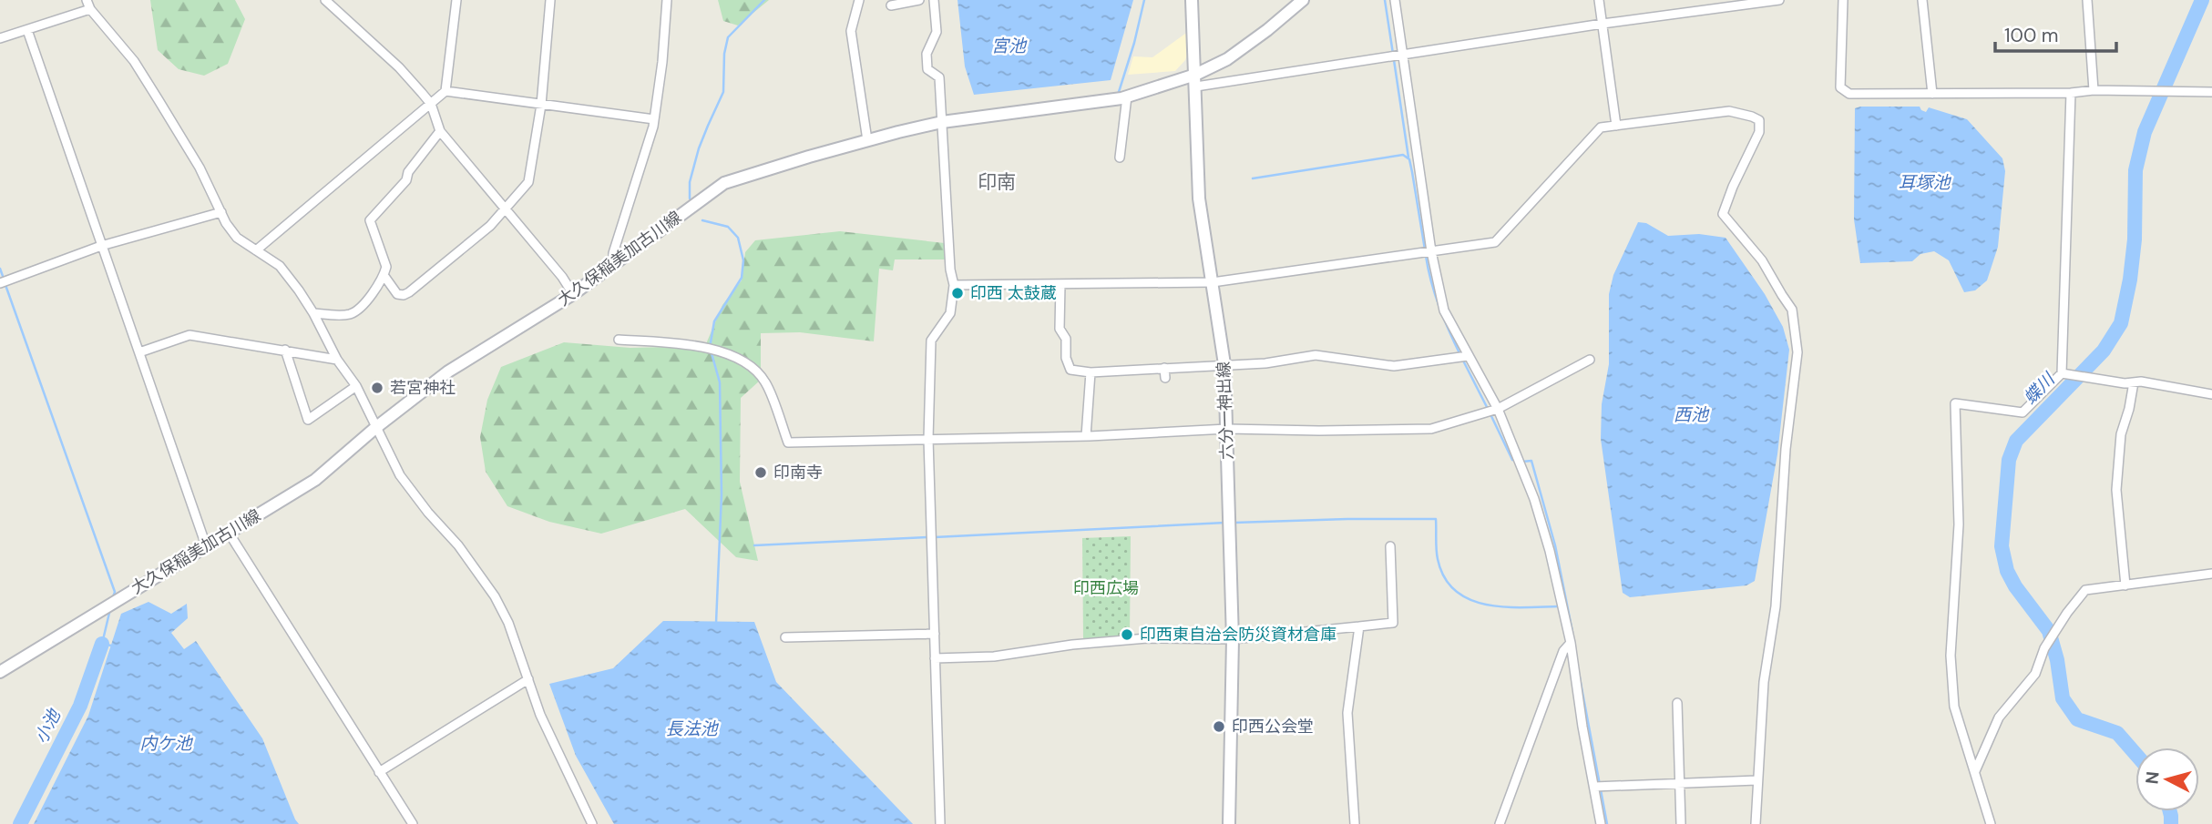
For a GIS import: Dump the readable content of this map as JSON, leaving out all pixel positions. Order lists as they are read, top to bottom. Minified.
{"streets":{"main road":["大久保稲美加古川線","六分一神出線"]},"crossings":[["大久保稲美加古川線","六分一神出線"]],"districts":["印南"],"water":["宮池","耳塚池","蝶川","西池","小池","長法池","内ケ池"],"parks":["印西広場"],"places":["印西 太鼓蔵","若宮神社","印南寺","印西東自治会防災資材倉庫","印西公会堂"],"scale_bar":"100 m","north":"left"}
